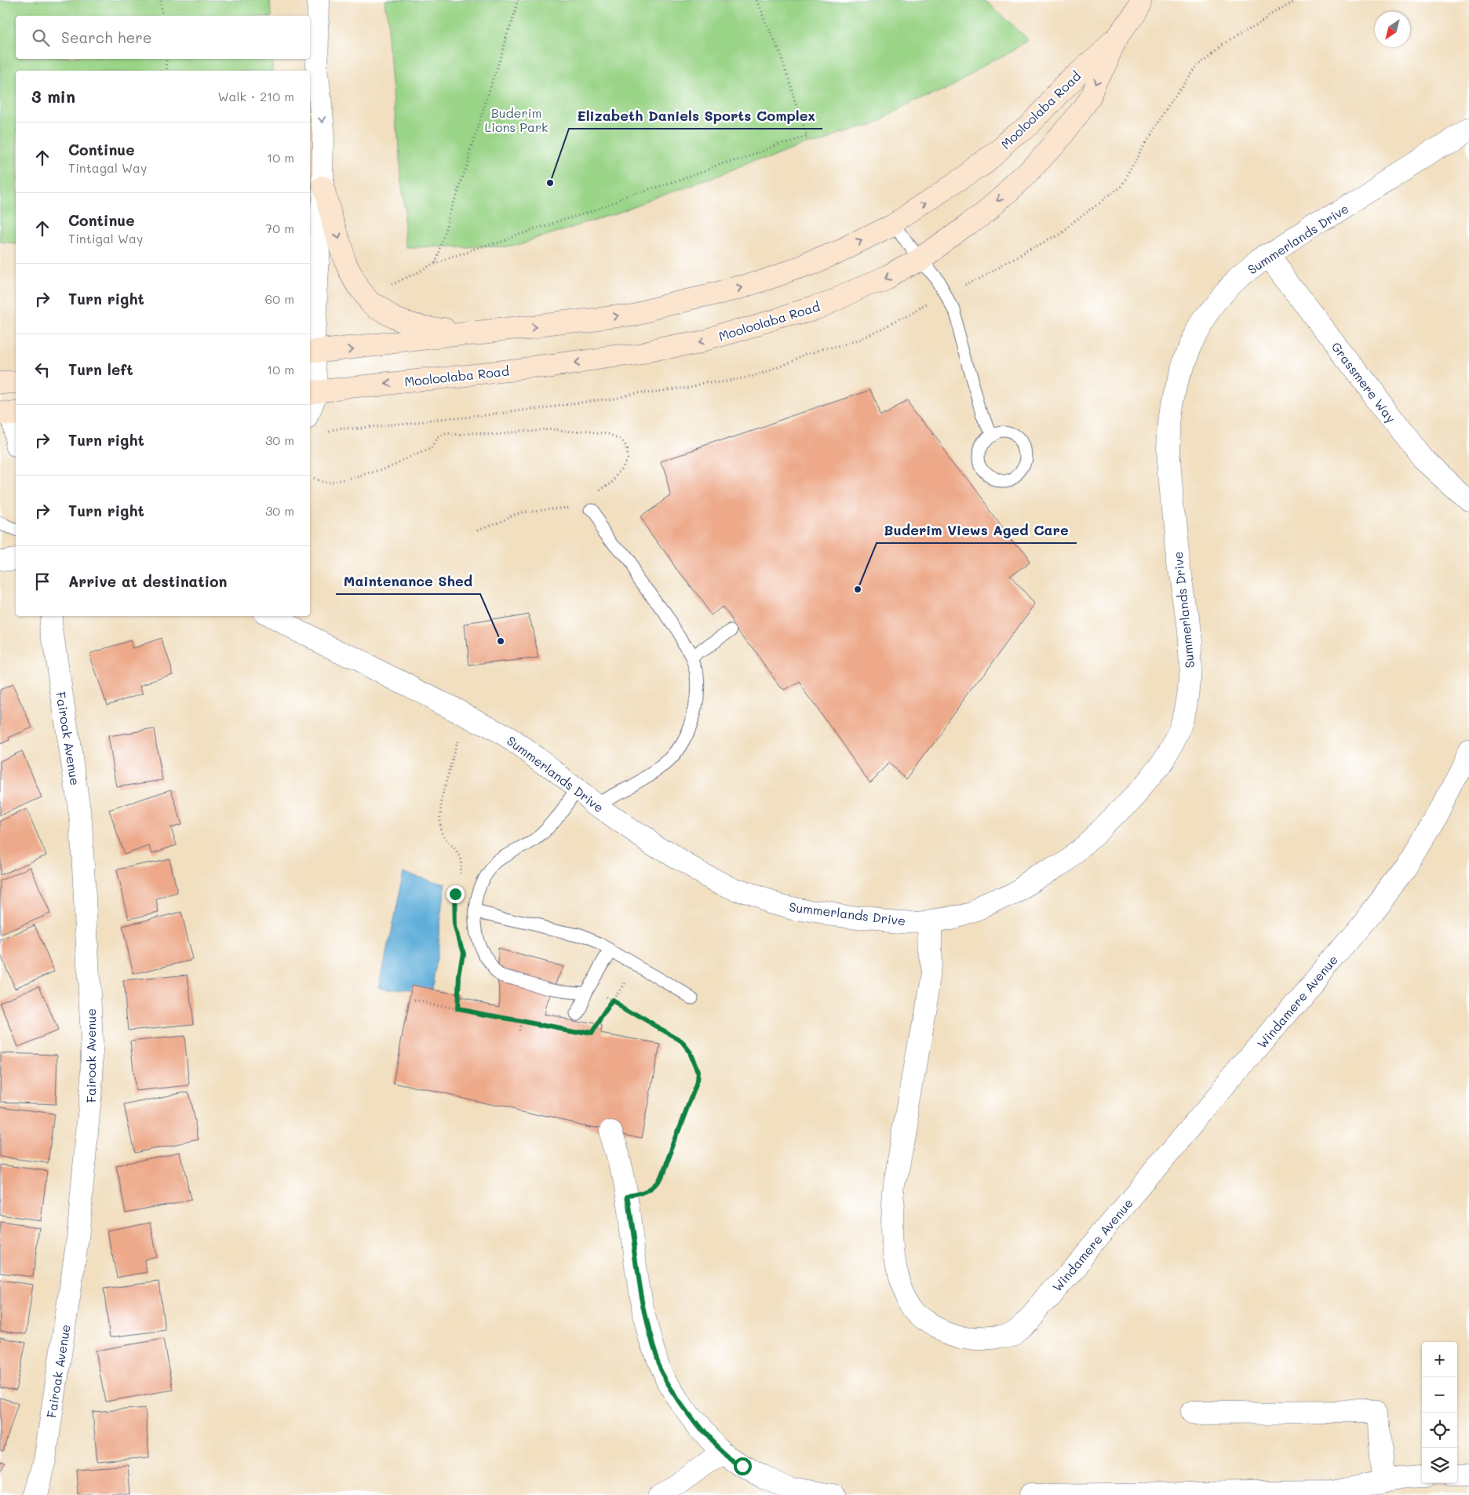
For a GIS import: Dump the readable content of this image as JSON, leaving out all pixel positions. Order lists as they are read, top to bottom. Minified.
{"streets":{"main road":["Mooloolaba Road"],"street":["Summerlands Drive","Grassmere Way","Fairoak Avenue","Windamere Avenue"]},"crossings":[["Summerlands Drive","Grassmere Way"],["Summerlands Drive","Windamere Avenue"]],"parks":["Buderim Lions Park"],"places":["Elizabeth Daniels Sports Complex","Buderim Views Aged Care","Maintenance Shed"],"north":"bottom left","page":{"search":"Search here","heading":["3 min","Walk · 210 m"],"list":[["Continue","Tintagal Way","10 m"],["Continue","Tintigal Way","70 m"],["Turn right","60 m"],["Turn left","10 m"],["Turn right","30 m"],["Turn right","30 m"],"Arrive at destination"],"map_buttons":["+","−"]}}
